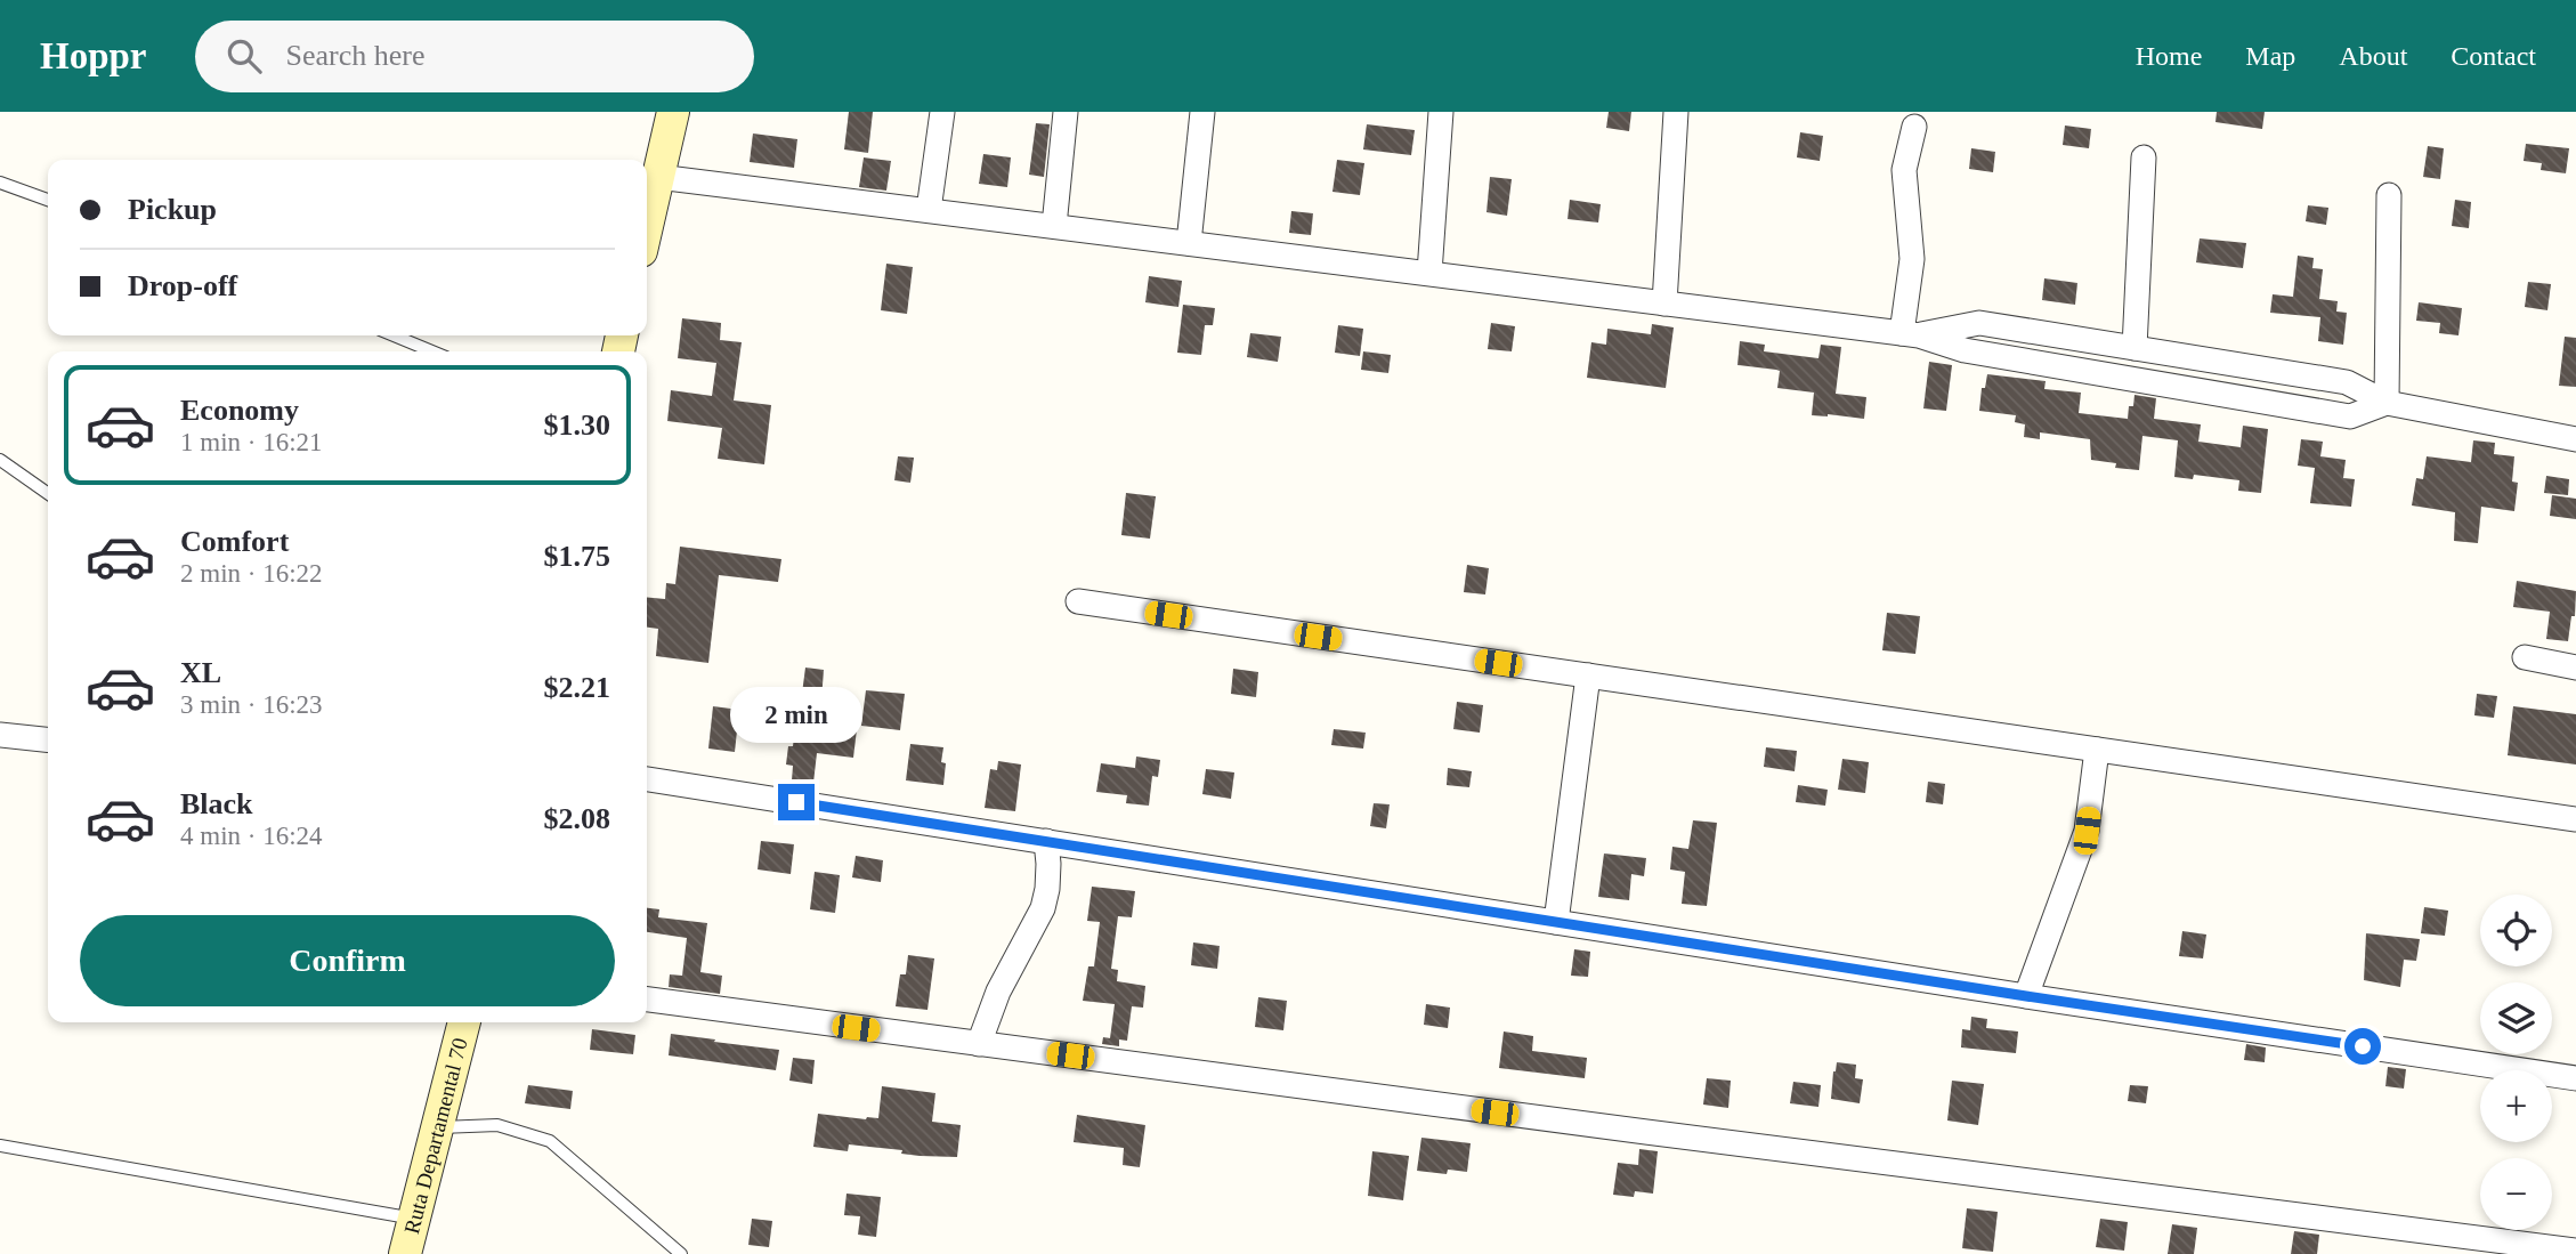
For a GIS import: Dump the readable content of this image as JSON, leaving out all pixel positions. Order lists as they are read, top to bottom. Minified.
{"streets":{"main road":["Ruta Departamental 70"]},"page":{"header":"Hoppr","search":"Search here","nav":["Home","Map","About","Contact"],"banner":["Pickup","Drop-off"],"list":[{"name":"Economy","note":"1 min · 16:21","value":"$1.30"},{"name":"Comfort","note":"2 min · 16:22","value":"$1.75"},{"name":"XL","note":"3 min · 16:23","value":"$2.21"},{"name":"Black","note":"4 min · 16:24","value":"$2.08"}],"bubble":"2 min","map_buttons":["+","−"],"buttons":"Confirm"}}
